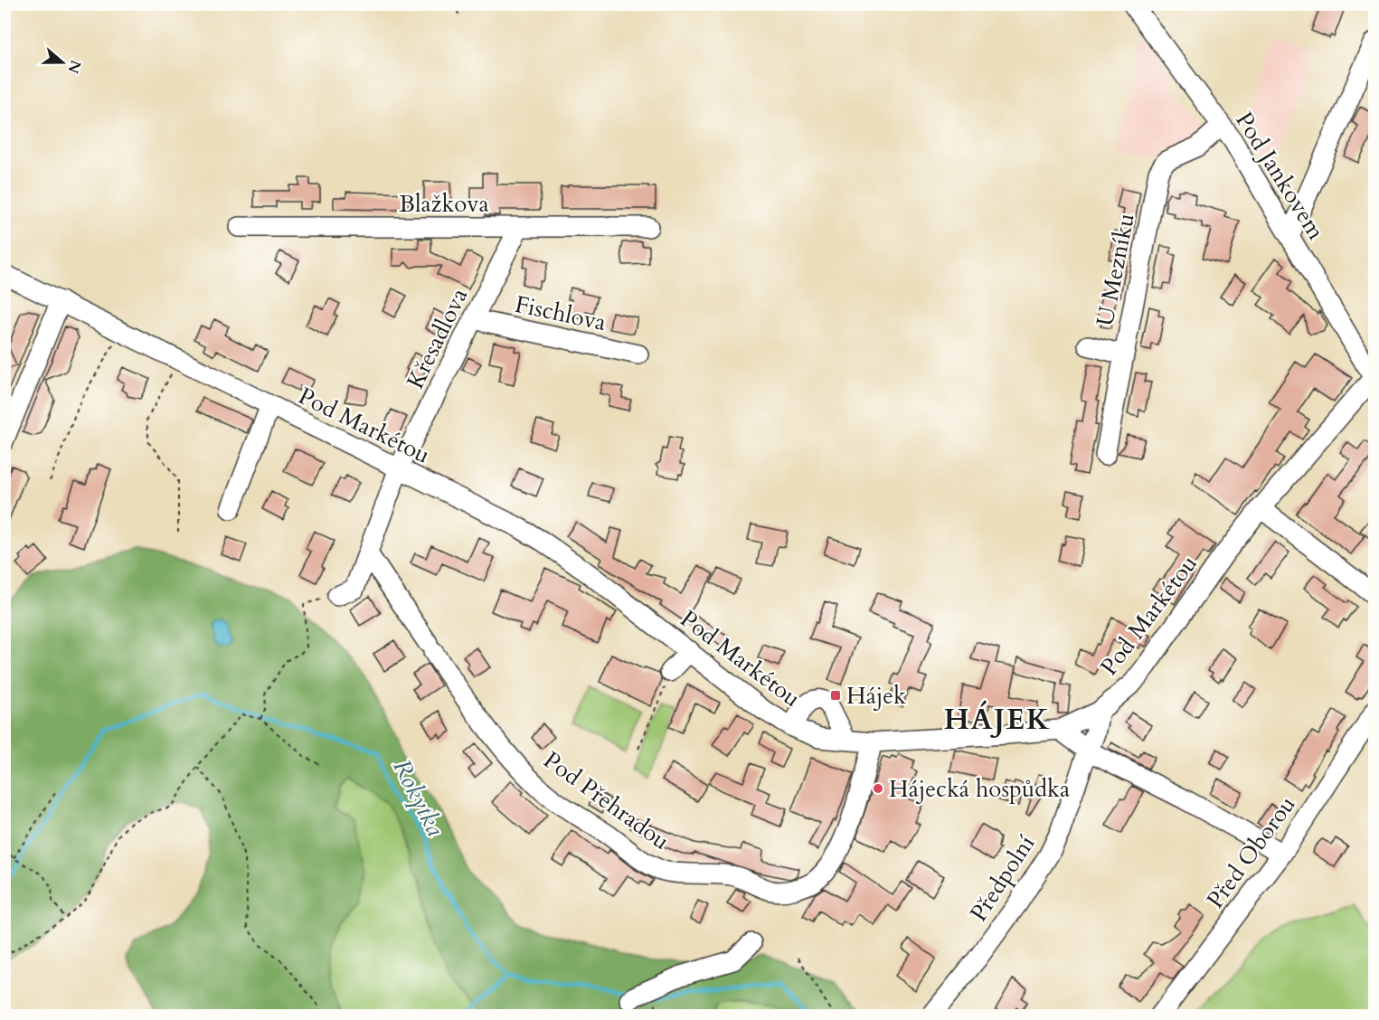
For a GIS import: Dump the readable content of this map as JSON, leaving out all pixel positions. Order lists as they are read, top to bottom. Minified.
{"streets":{"street":["Pod Jankovem","Blažkova","U Mezníku","Fischlova","Křesadlova","Pod Markétou","Pod Přehradou","Před Oborou","Předpolní"]},"crossings":[["Pod Jankovem","U Mezníku"],["Pod Jankovem","Pod Markétou"],["Blažkova","Křesadlova"],["Fischlova","Křesadlova"],["Křesadlova","Pod Markétou"],["Křesadlova","Pod Přehradou"],["Pod Markétou","Pod Přehradou"],["Pod Markétou","Předpolní"]],"districts":["HÁJEK"],"water":["Rokytka"],"places":{"transit":["Hájek"],"other":["Hájecká hospůdka"]},"north":"right"}
